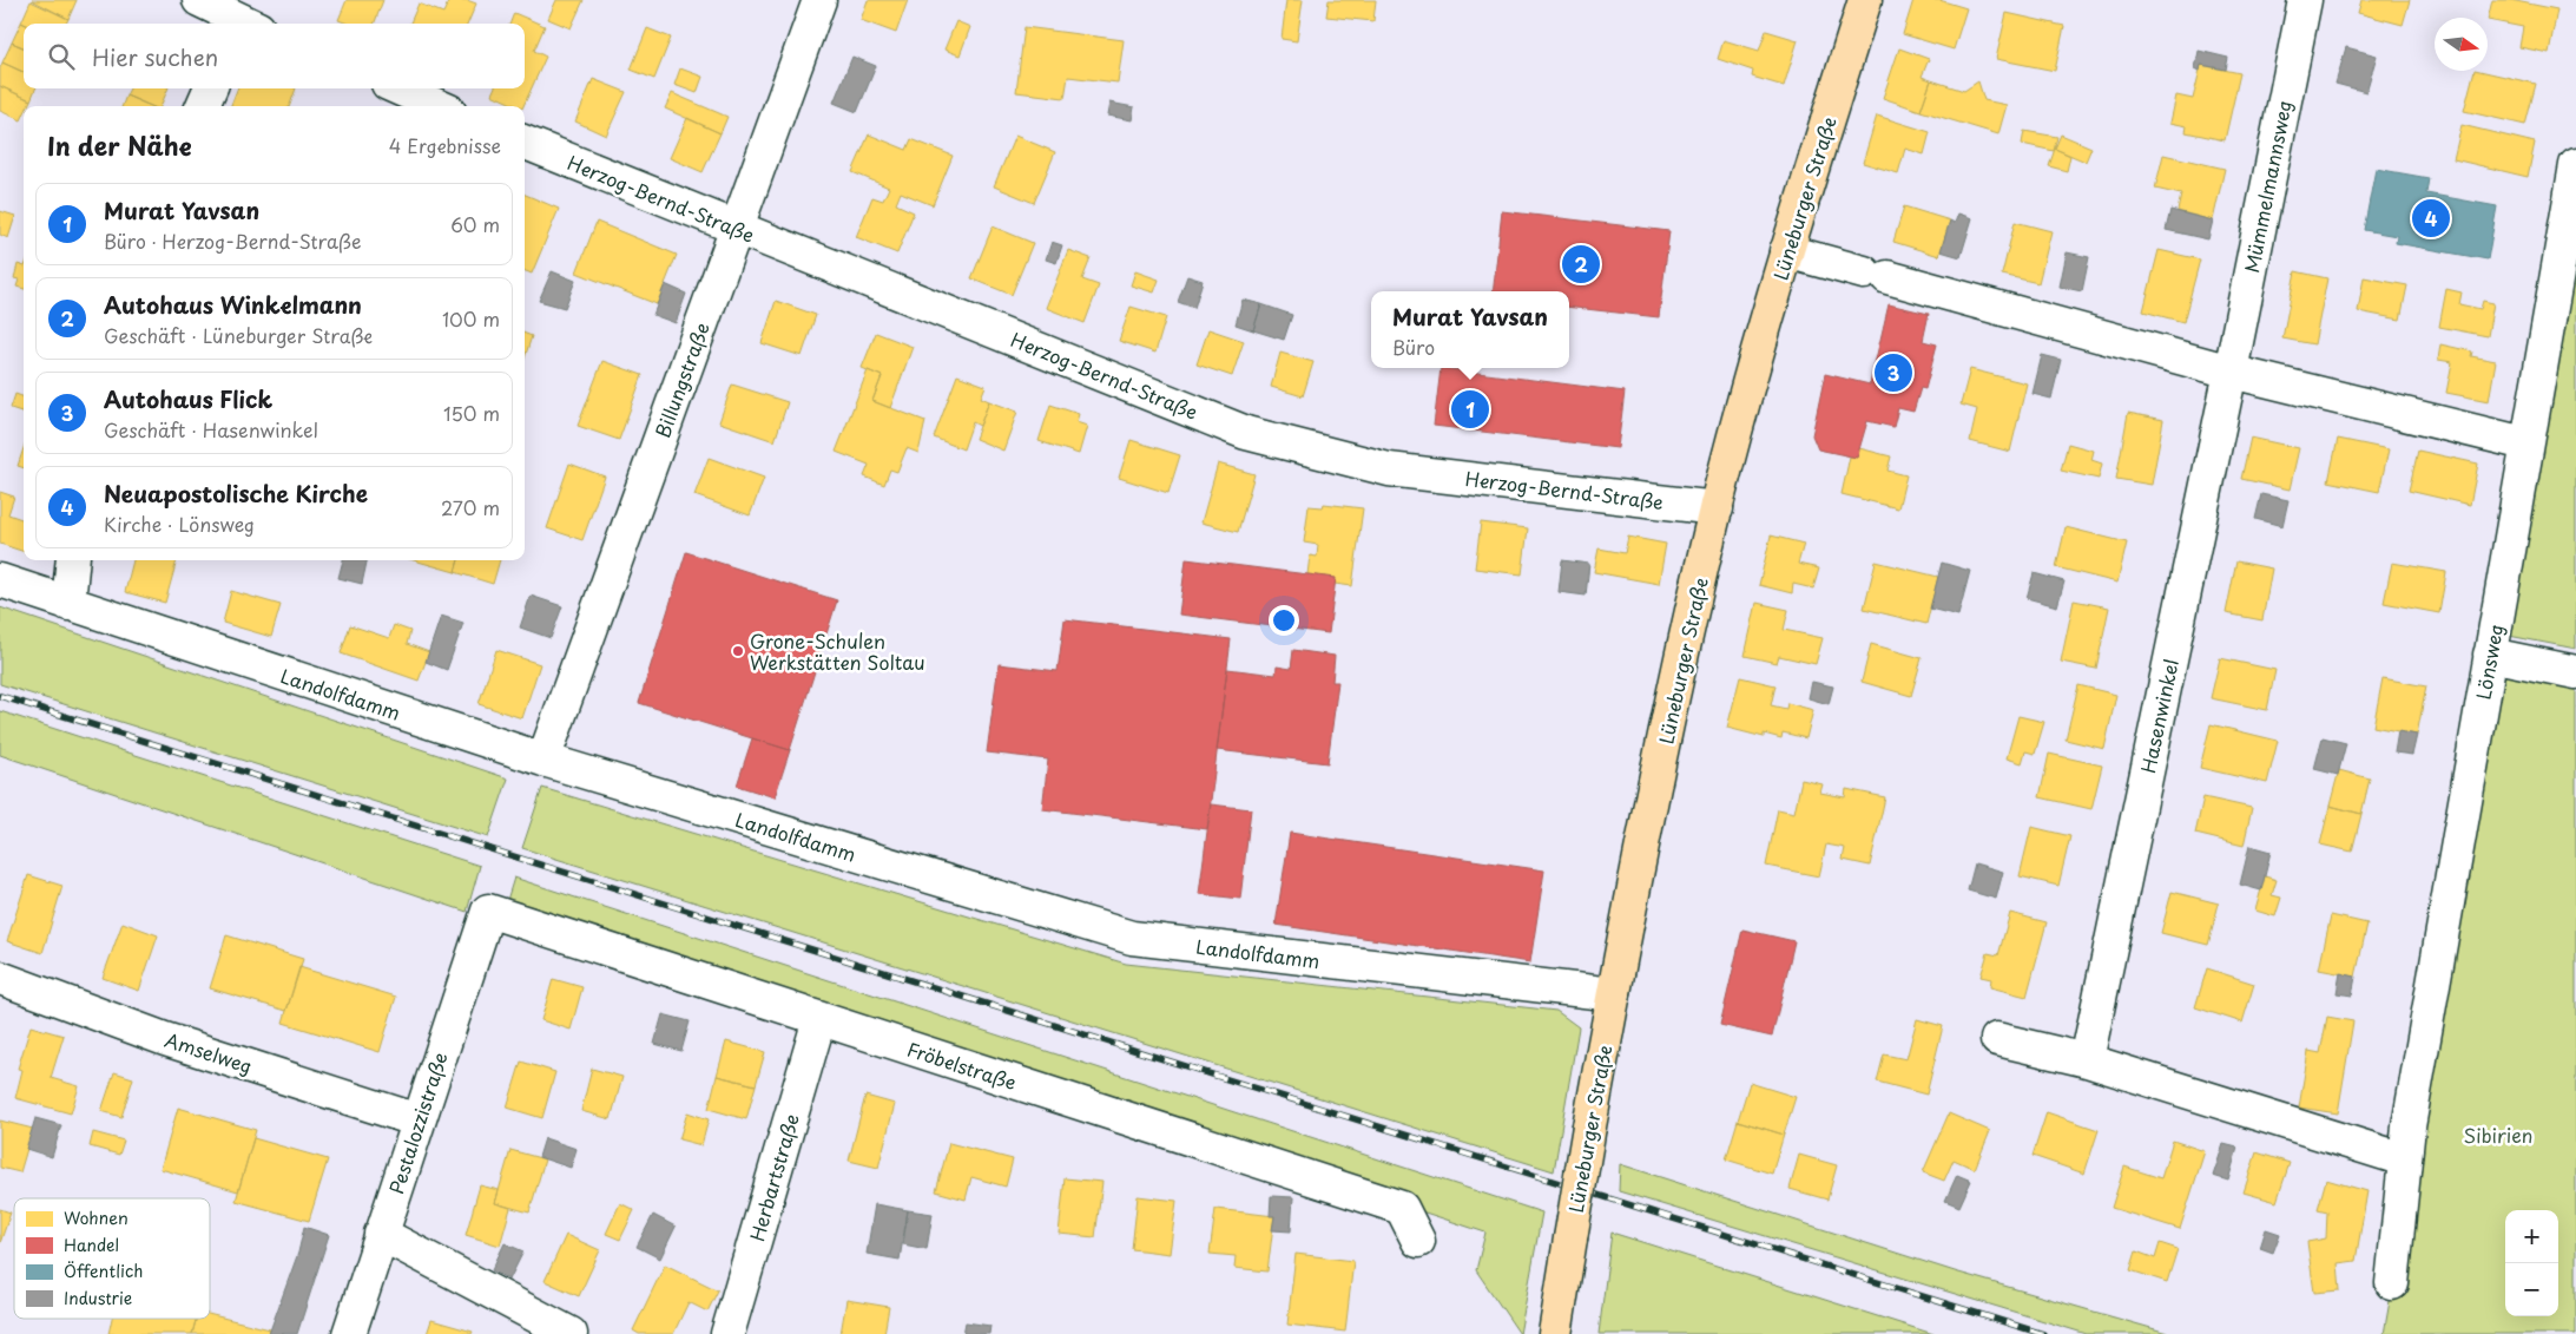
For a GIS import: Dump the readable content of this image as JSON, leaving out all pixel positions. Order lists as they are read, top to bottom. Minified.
{"streets":{"main road":["Lüneburger Straße"],"street":["Mümmelmannsweg","Herzog-Bernd-Straße","Billungstraße","Lönsweg","Landolfdamm","Hasenwinkel","Amselweg","Fröbelstraße","Pestalozzistraße","Herbartstraße"]},"crossings":[["Mümmelmannsweg","Hasenwinkel"],["Herzog-Bernd-Straße","Lüneburger Straße"],["Herzog-Bernd-Straße","Billungstraße"],["Lüneburger Straße","Landolfdamm"],["Billungstraße","Landolfdamm"],["Amselweg","Pestalozzistraße"],["Fröbelstraße","Pestalozzistraße"],["Fröbelstraße","Herbartstraße"]],"parks":["Sibirien"],"places":["Grone-Schulen Werkstätten Soltau"],"legend":["Wohnen","Handel","Öffentlich","Industrie"],"north":"right","page":{"search":"Hier suchen","heading":["In der Nähe","4 Ergebnisse"],"list":[{"mark":"1","name":"Murat Yavsan","note":"Büro · Herzog-Bernd-Straße","value":"60 m"},{"mark":"2","name":"Autohaus Winkelmann","note":"Geschäft · Lüneburger Straße","value":"100 m"},{"mark":"3","name":"Autohaus Flick","note":"Geschäft · Hasenwinkel","value":"150 m"},{"mark":"4","name":"Neuapostolische Kirche","note":"Kirche · Lönsweg","value":"270 m"}],"pins":["4","2","3","1"],"popup":["Murat Yavsan","Büro"],"map_buttons":["+","−"]}}
